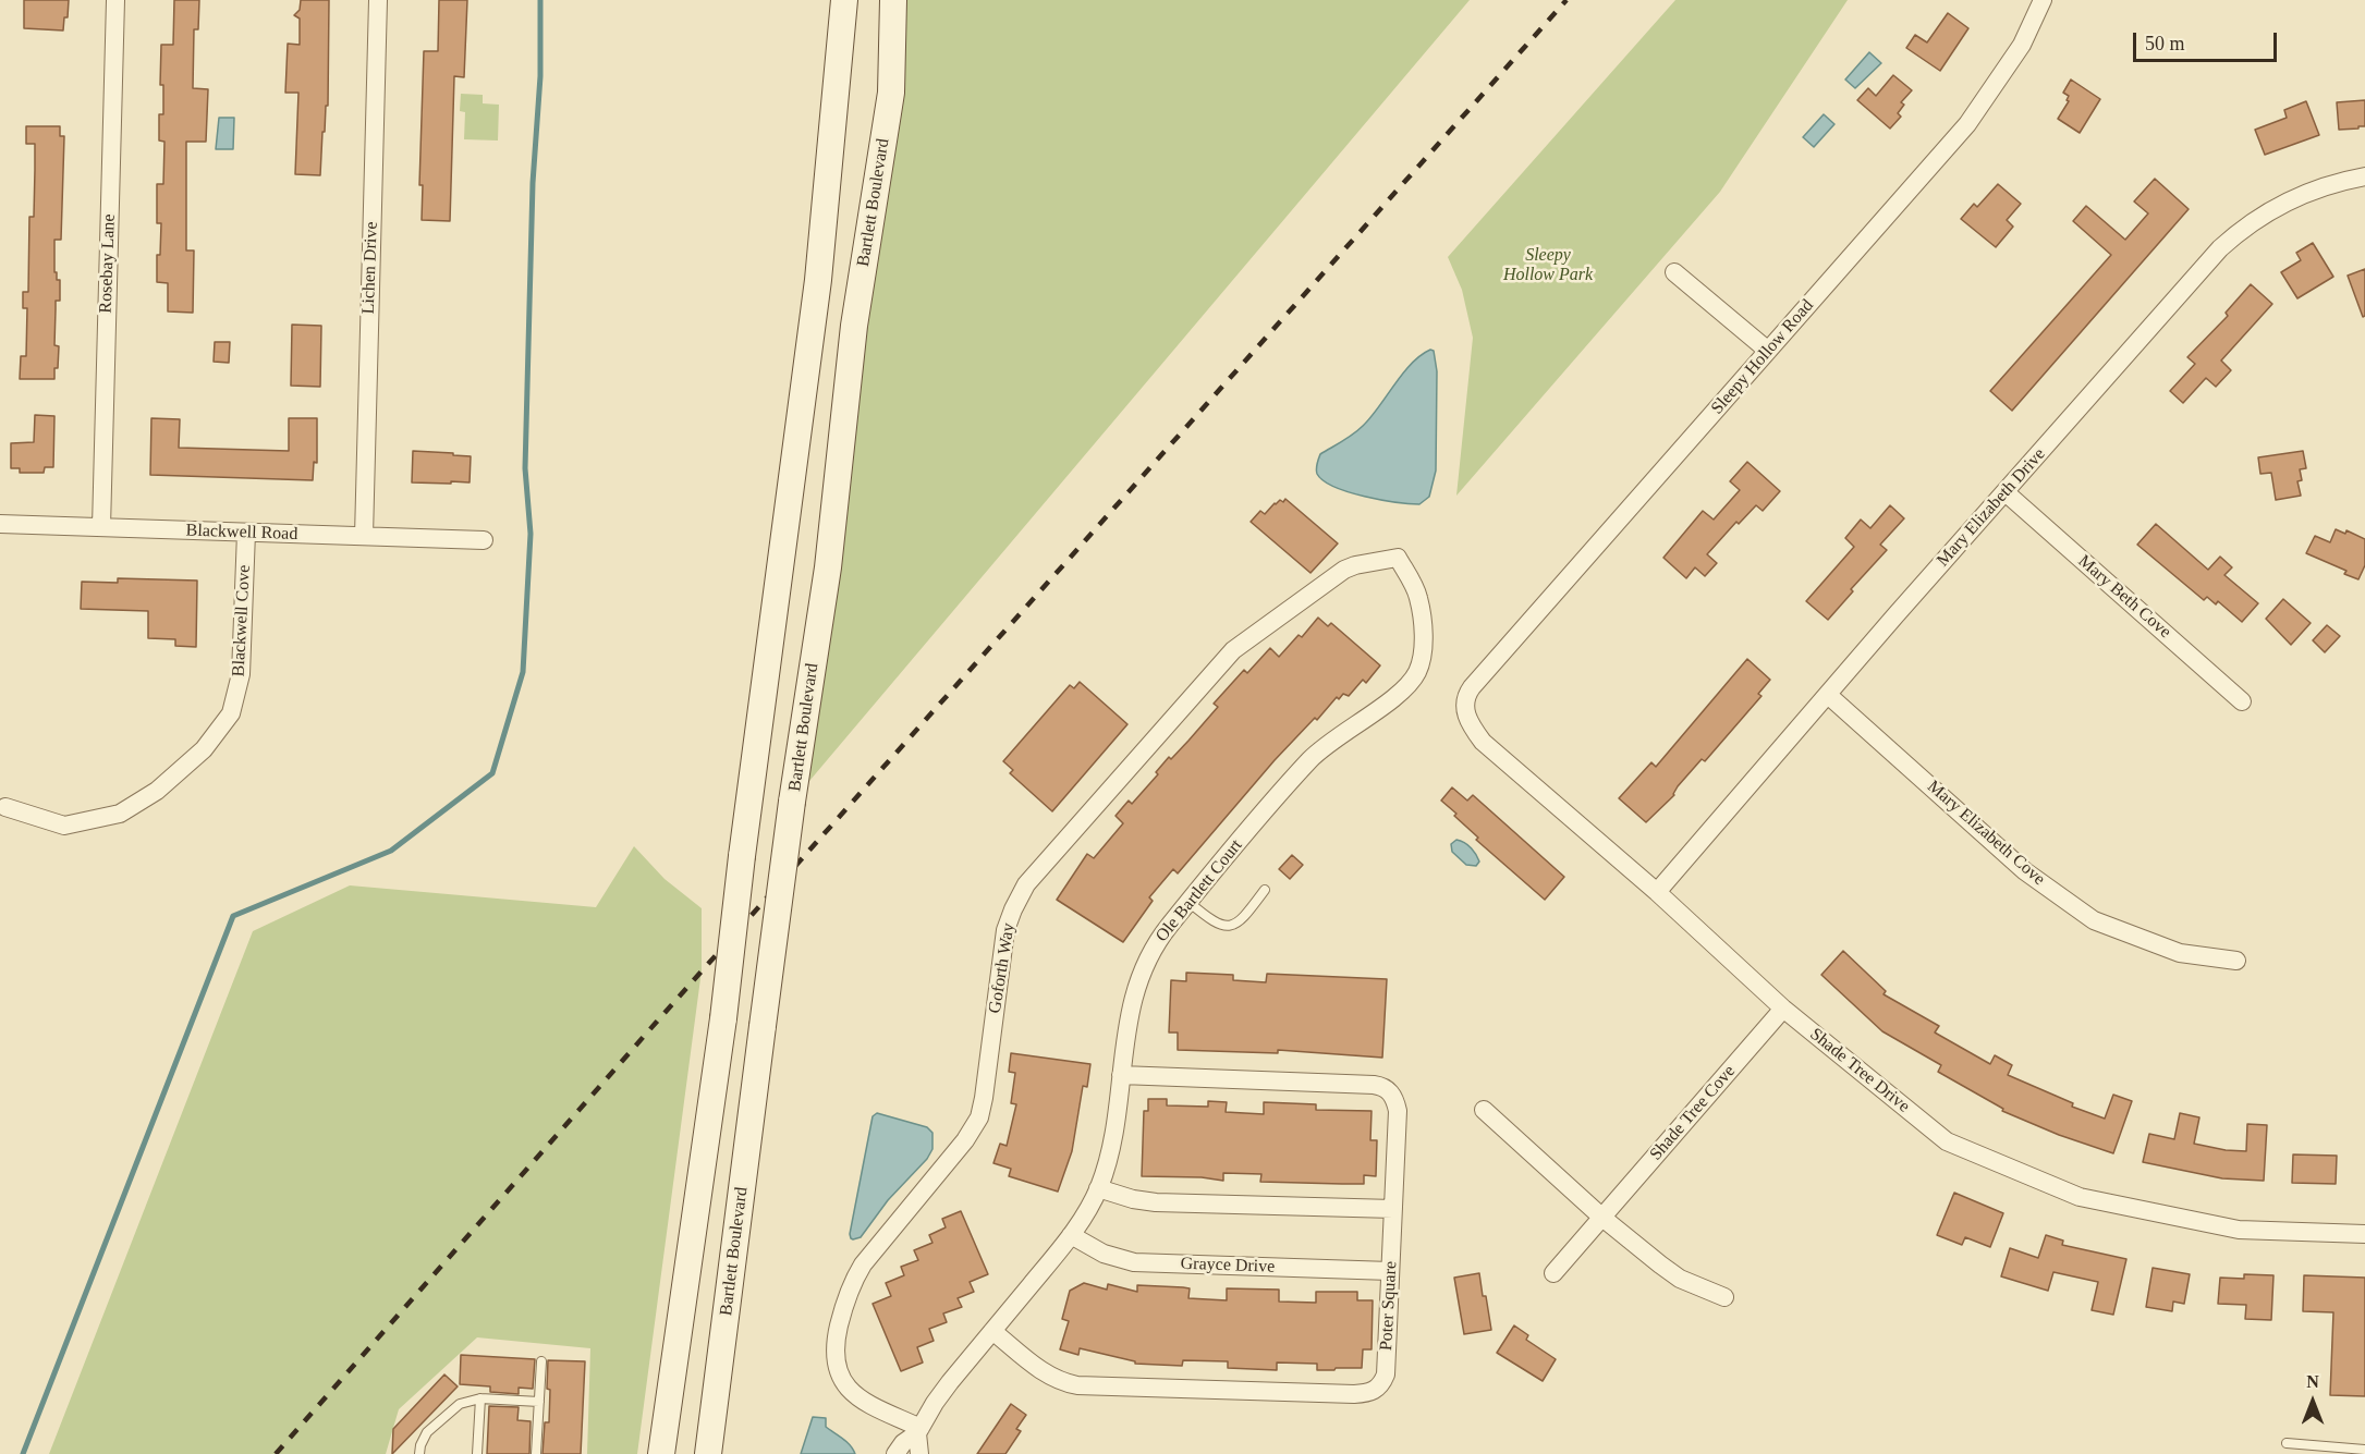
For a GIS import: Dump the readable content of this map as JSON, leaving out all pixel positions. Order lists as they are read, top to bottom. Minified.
{"streets":{"main road":["Bartlett Boulevard"],"street":["Rosebay Lane","Lichen Drive","Sleepy Hollow Road","Mary Elizabeth Drive","Blackwell Road","Mary Beth Cove","Blackwell Cove","Mary Elizabeth Cove","Ole Bartlett Court","Goforth Way","Shade Tree Drive","Shade Tree Cove","Grayce Drive","Poter Square"]},"crossings":[["Rosebay Lane","Blackwell Road"],["Lichen Drive","Blackwell Road"],["Sleepy Hollow Road","Shade Tree Drive"],["Mary Elizabeth Drive","Mary Beth Cove"],["Mary Elizabeth Drive","Mary Elizabeth Cove"],["Mary Elizabeth Drive","Shade Tree Drive"],["Blackwell Road","Blackwell Cove"],["Ole Bartlett Court","Goforth Way"],["Ole Bartlett Court","Grayce Drive"],["Ole Bartlett Court","Poter Square"],["Shade Tree Drive","Shade Tree Cove"],["Grayce Drive","Poter Square"]],"parks":["Sleepy Hollow Park"],"scale_bar":"50 m","north":"top"}
